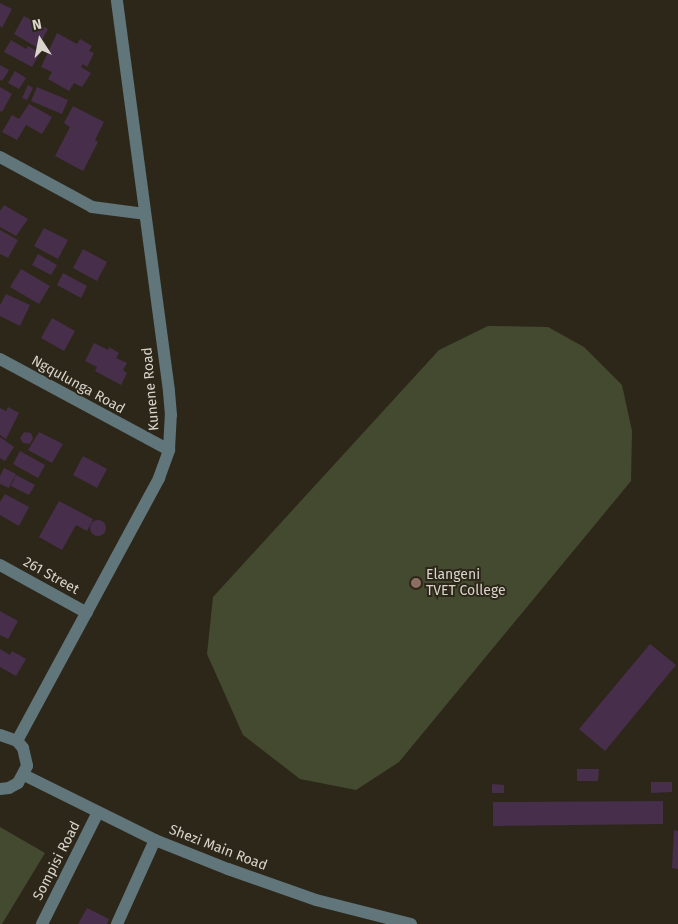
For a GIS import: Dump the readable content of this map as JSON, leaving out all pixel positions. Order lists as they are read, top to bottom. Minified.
{"streets":{"street":["Ngqulunga Road","Kunene Road","261 Street","Shezi Main Road","Sompisi Road"]},"crossings":[["Ngqulunga Road","Kunene Road"],["Kunene Road","261 Street"],["Shezi Main Road","Sompisi Road"]],"places":["Elangeni TVET College"],"north":"top"}
